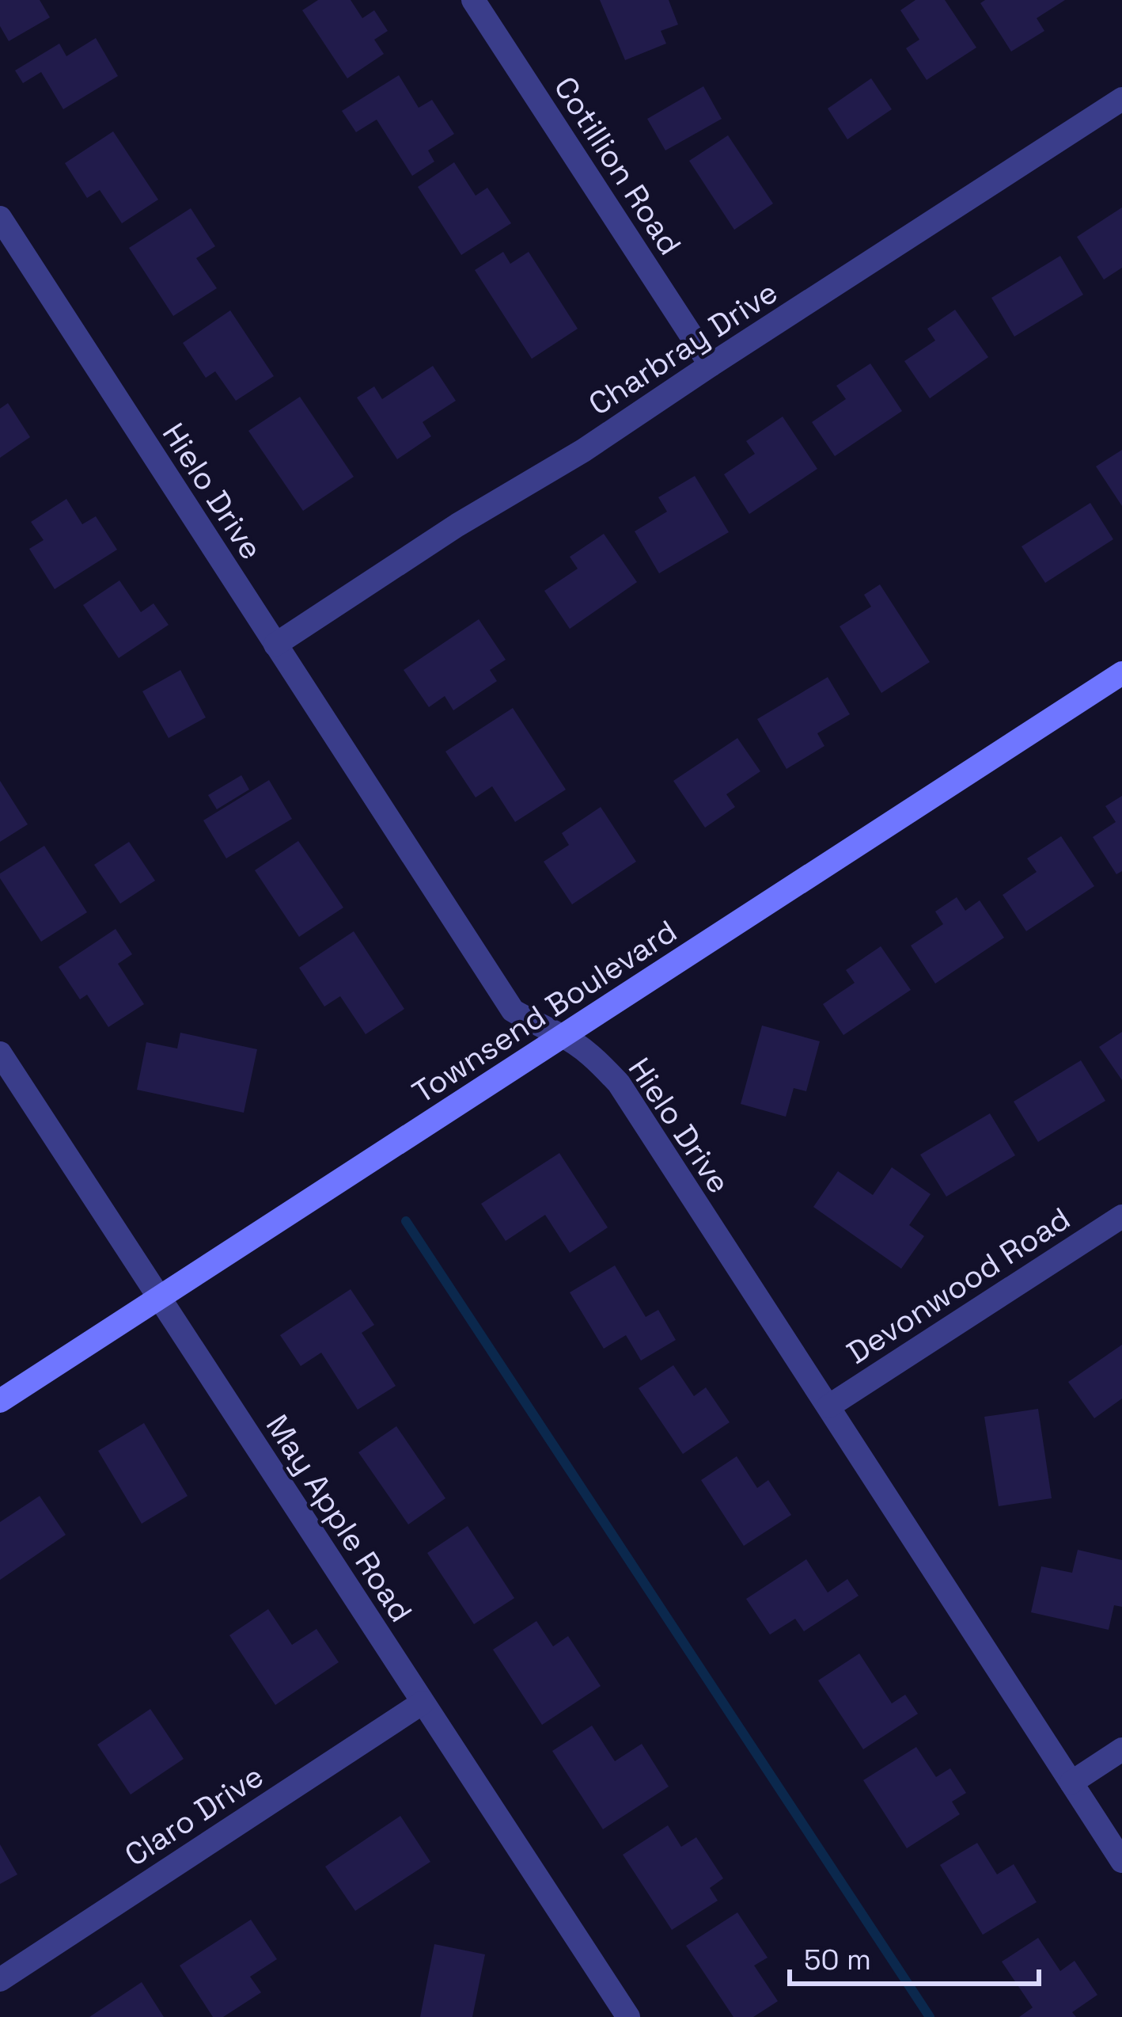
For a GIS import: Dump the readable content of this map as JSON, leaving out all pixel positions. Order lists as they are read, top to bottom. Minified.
{"streets":{"street":["Cotillion Road","Charbray Drive","Hielo Drive","Townsend Boulevard","Devonwood Road","May Apple Road","Claro Drive"]},"crossings":[["Cotillion Road","Charbray Drive"],["Charbray Drive","Hielo Drive"],["Hielo Drive","Townsend Boulevard"],["Hielo Drive","Devonwood Road"],["Townsend Boulevard","May Apple Road"],["May Apple Road","Claro Drive"]],"scale_bar":"50 m"}
